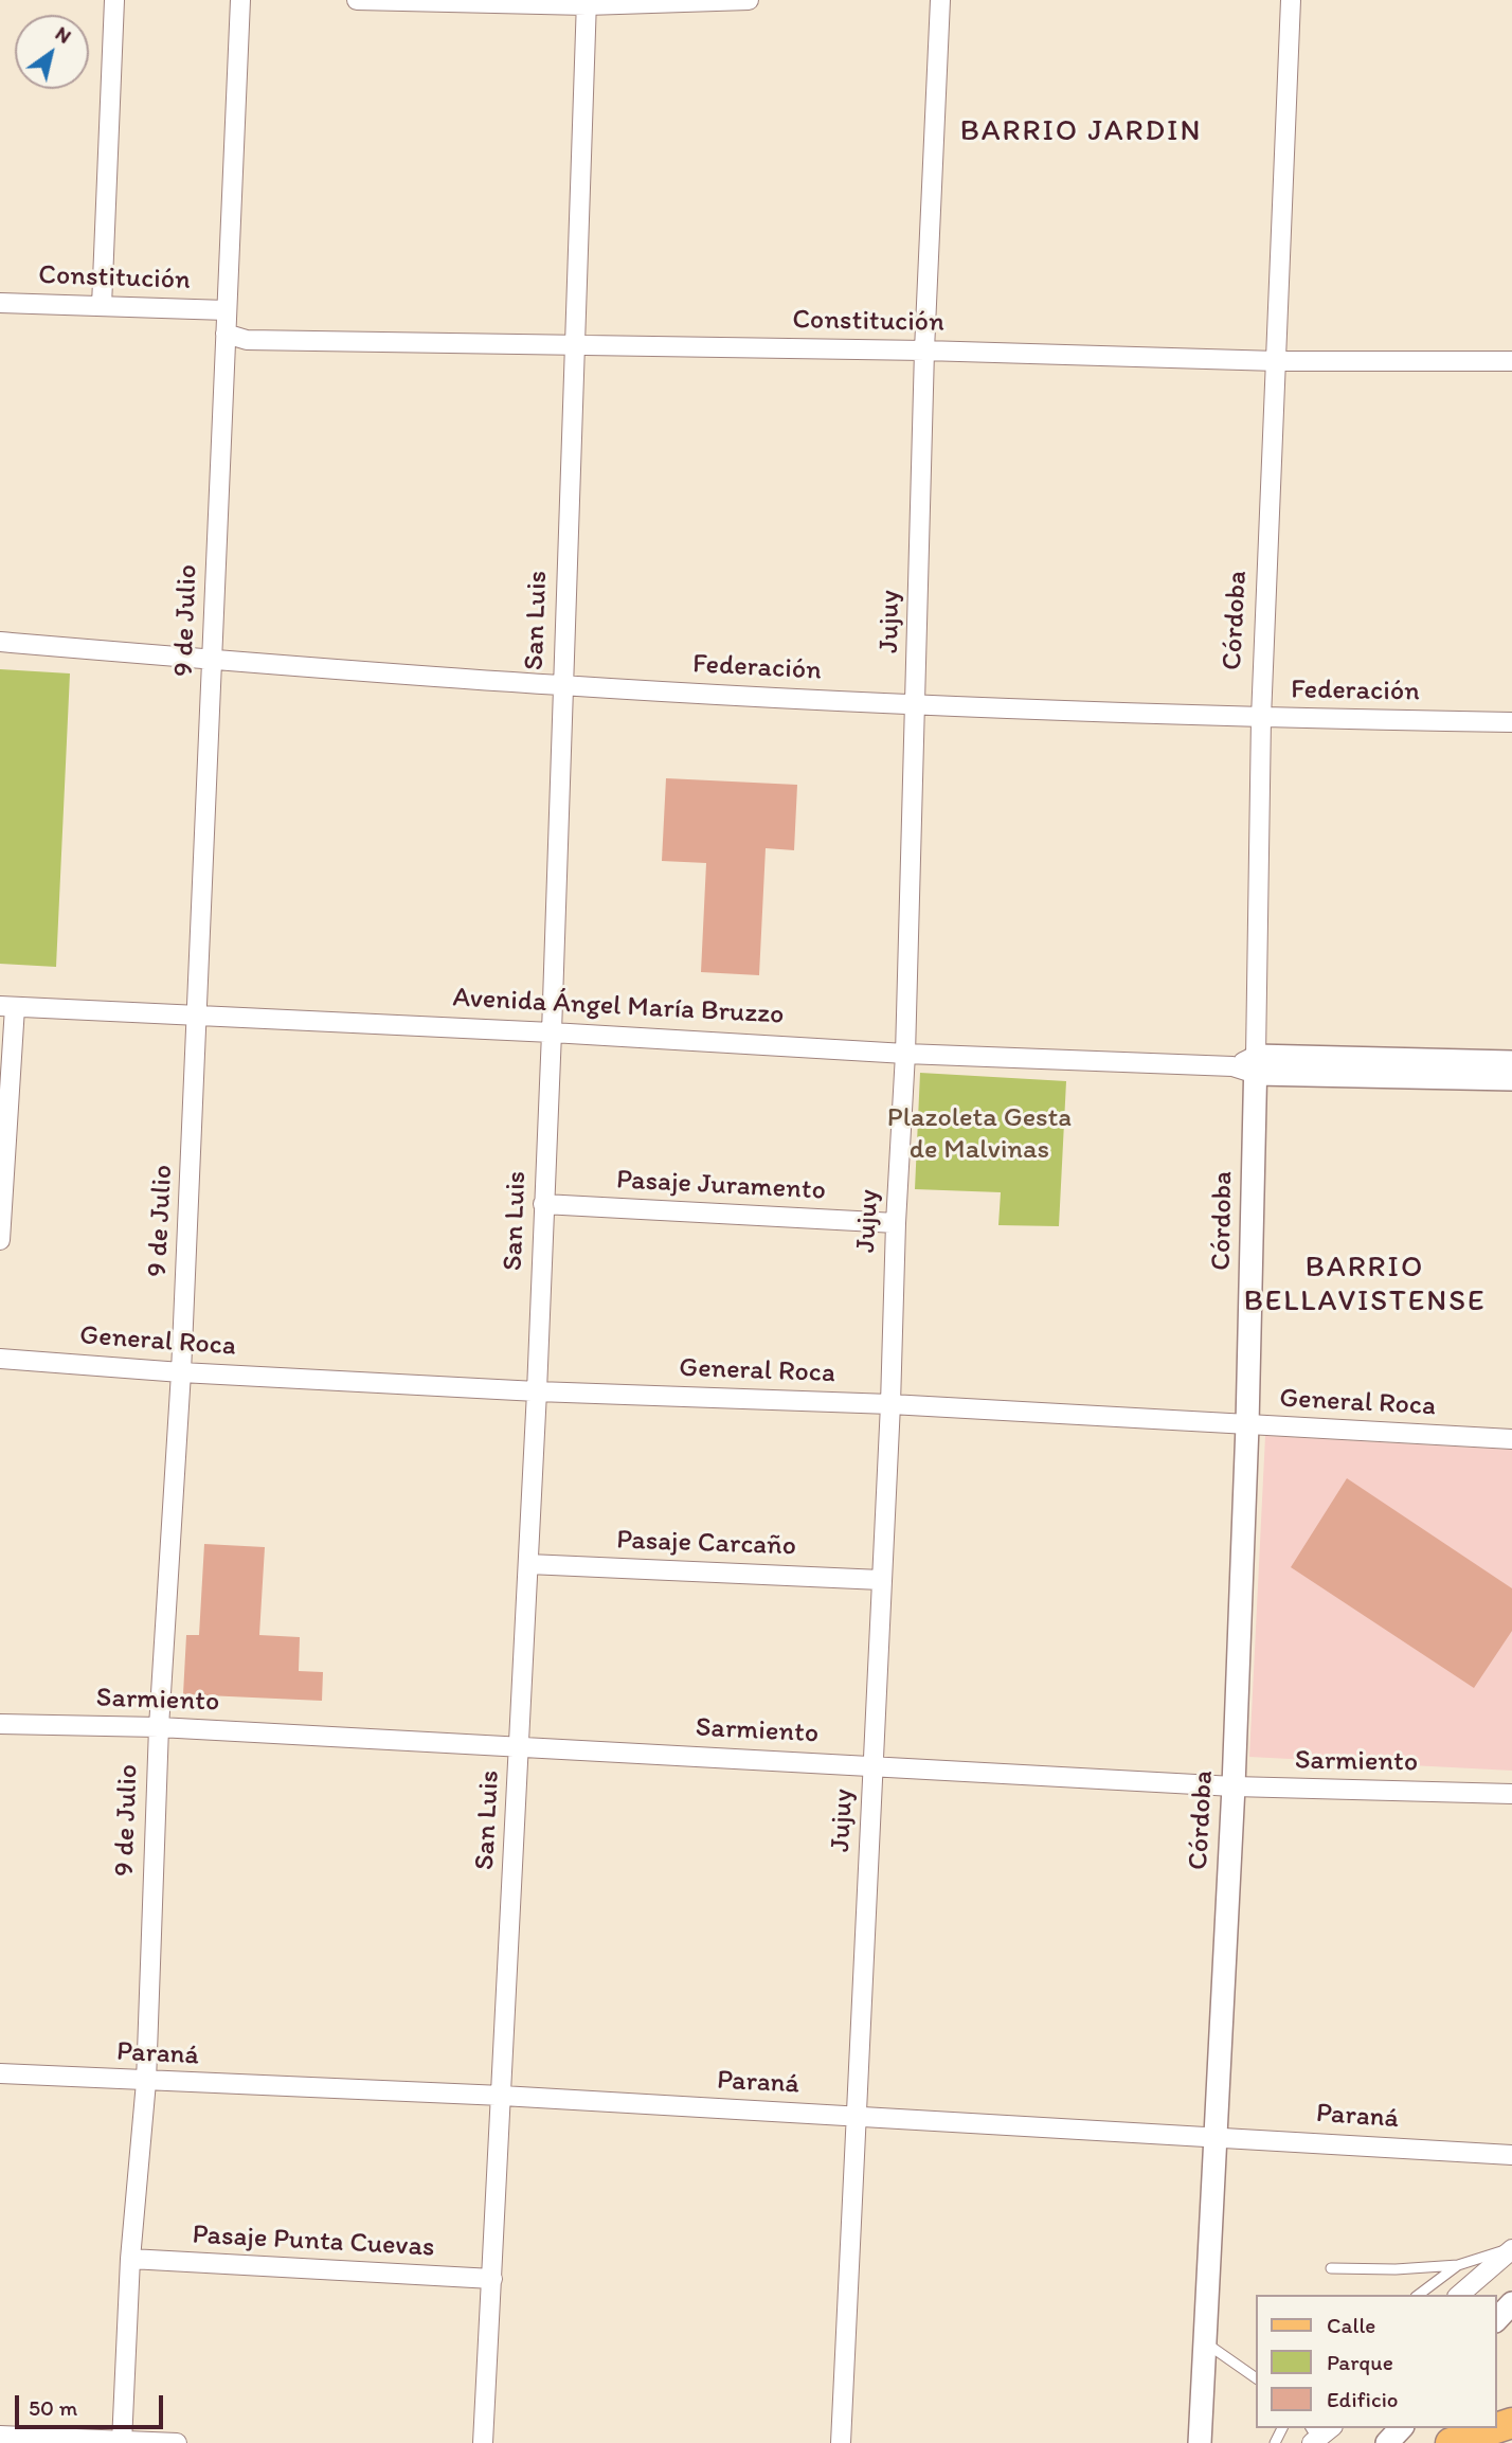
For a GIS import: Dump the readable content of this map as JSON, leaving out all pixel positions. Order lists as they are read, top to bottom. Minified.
{"streets":{"street":["Constitución","9 de Julio","San Luis","Córdoba","Jujuy","Federación","Avenida Ángel María Bruzzo","Pasaje Juramento","General Roca","Pasaje Carcaño","Sarmiento","Paraná","Pasaje Punta Cuevas"]},"crossings":[["Constitución","9 de Julio"],["Constitución","San Luis"],["Constitución","Córdoba"],["Constitución","Jujuy"],["9 de Julio","Federación"],["9 de Julio","Avenida Ángel María Bruzzo"],["9 de Julio","General Roca"],["9 de Julio","Sarmiento"],["9 de Julio","Paraná"],["9 de Julio","Pasaje Punta Cuevas"],["San Luis","Federación"],["San Luis","Avenida Ángel María Bruzzo"],["San Luis","Pasaje Juramento"],["San Luis","General Roca"],["San Luis","Pasaje Carcaño"],["San Luis","Sarmiento"],["San Luis","Paraná"],["San Luis","Pasaje Punta Cuevas"],["Córdoba","Federación"],["Córdoba","Avenida Ángel María Bruzzo"],["Córdoba","General Roca"],["Córdoba","Sarmiento"],["Córdoba","Paraná"],["Jujuy","Federación"],["Jujuy","Avenida Ángel María Bruzzo"],["Jujuy","Pasaje Juramento"],["Jujuy","General Roca"],["Jujuy","Pasaje Carcaño"],["Jujuy","Sarmiento"],["Jujuy","Paraná"]],"districts":["BARRIO JARDIN","BARRIO BELLAVISTENSE"],"parks":["Plazoleta Gesta de Malvinas"],"legend":["Calle","Parque","Edificio"],"scale_bar":"50 m","north":"top right"}
